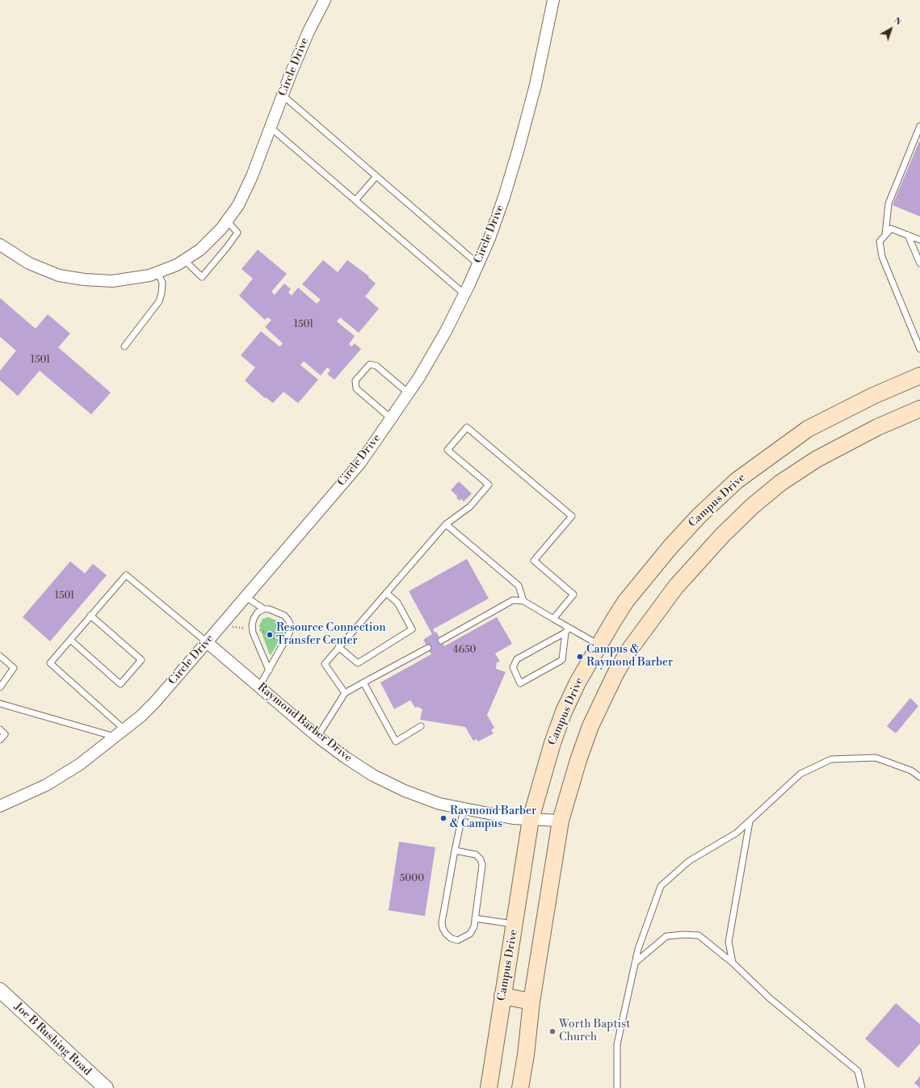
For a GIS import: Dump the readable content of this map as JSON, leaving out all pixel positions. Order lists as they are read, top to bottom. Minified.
{"streets":{"main road":["Campus Drive"],"street":["Circle Drive","Raymond Barber Drive","Joe B Rushing Road"]},"crossings":[["Circle Drive","Raymond Barber Drive"],["Campus Drive","Raymond Barber Drive"]],"places":["Resource Connection Transfer Center","Campus & Raymond Barber","Raymond Barber & Campus","Worth Baptist Church"],"house_numbers":["1501","1501","1501","4650","5000"],"north":"top right"}
